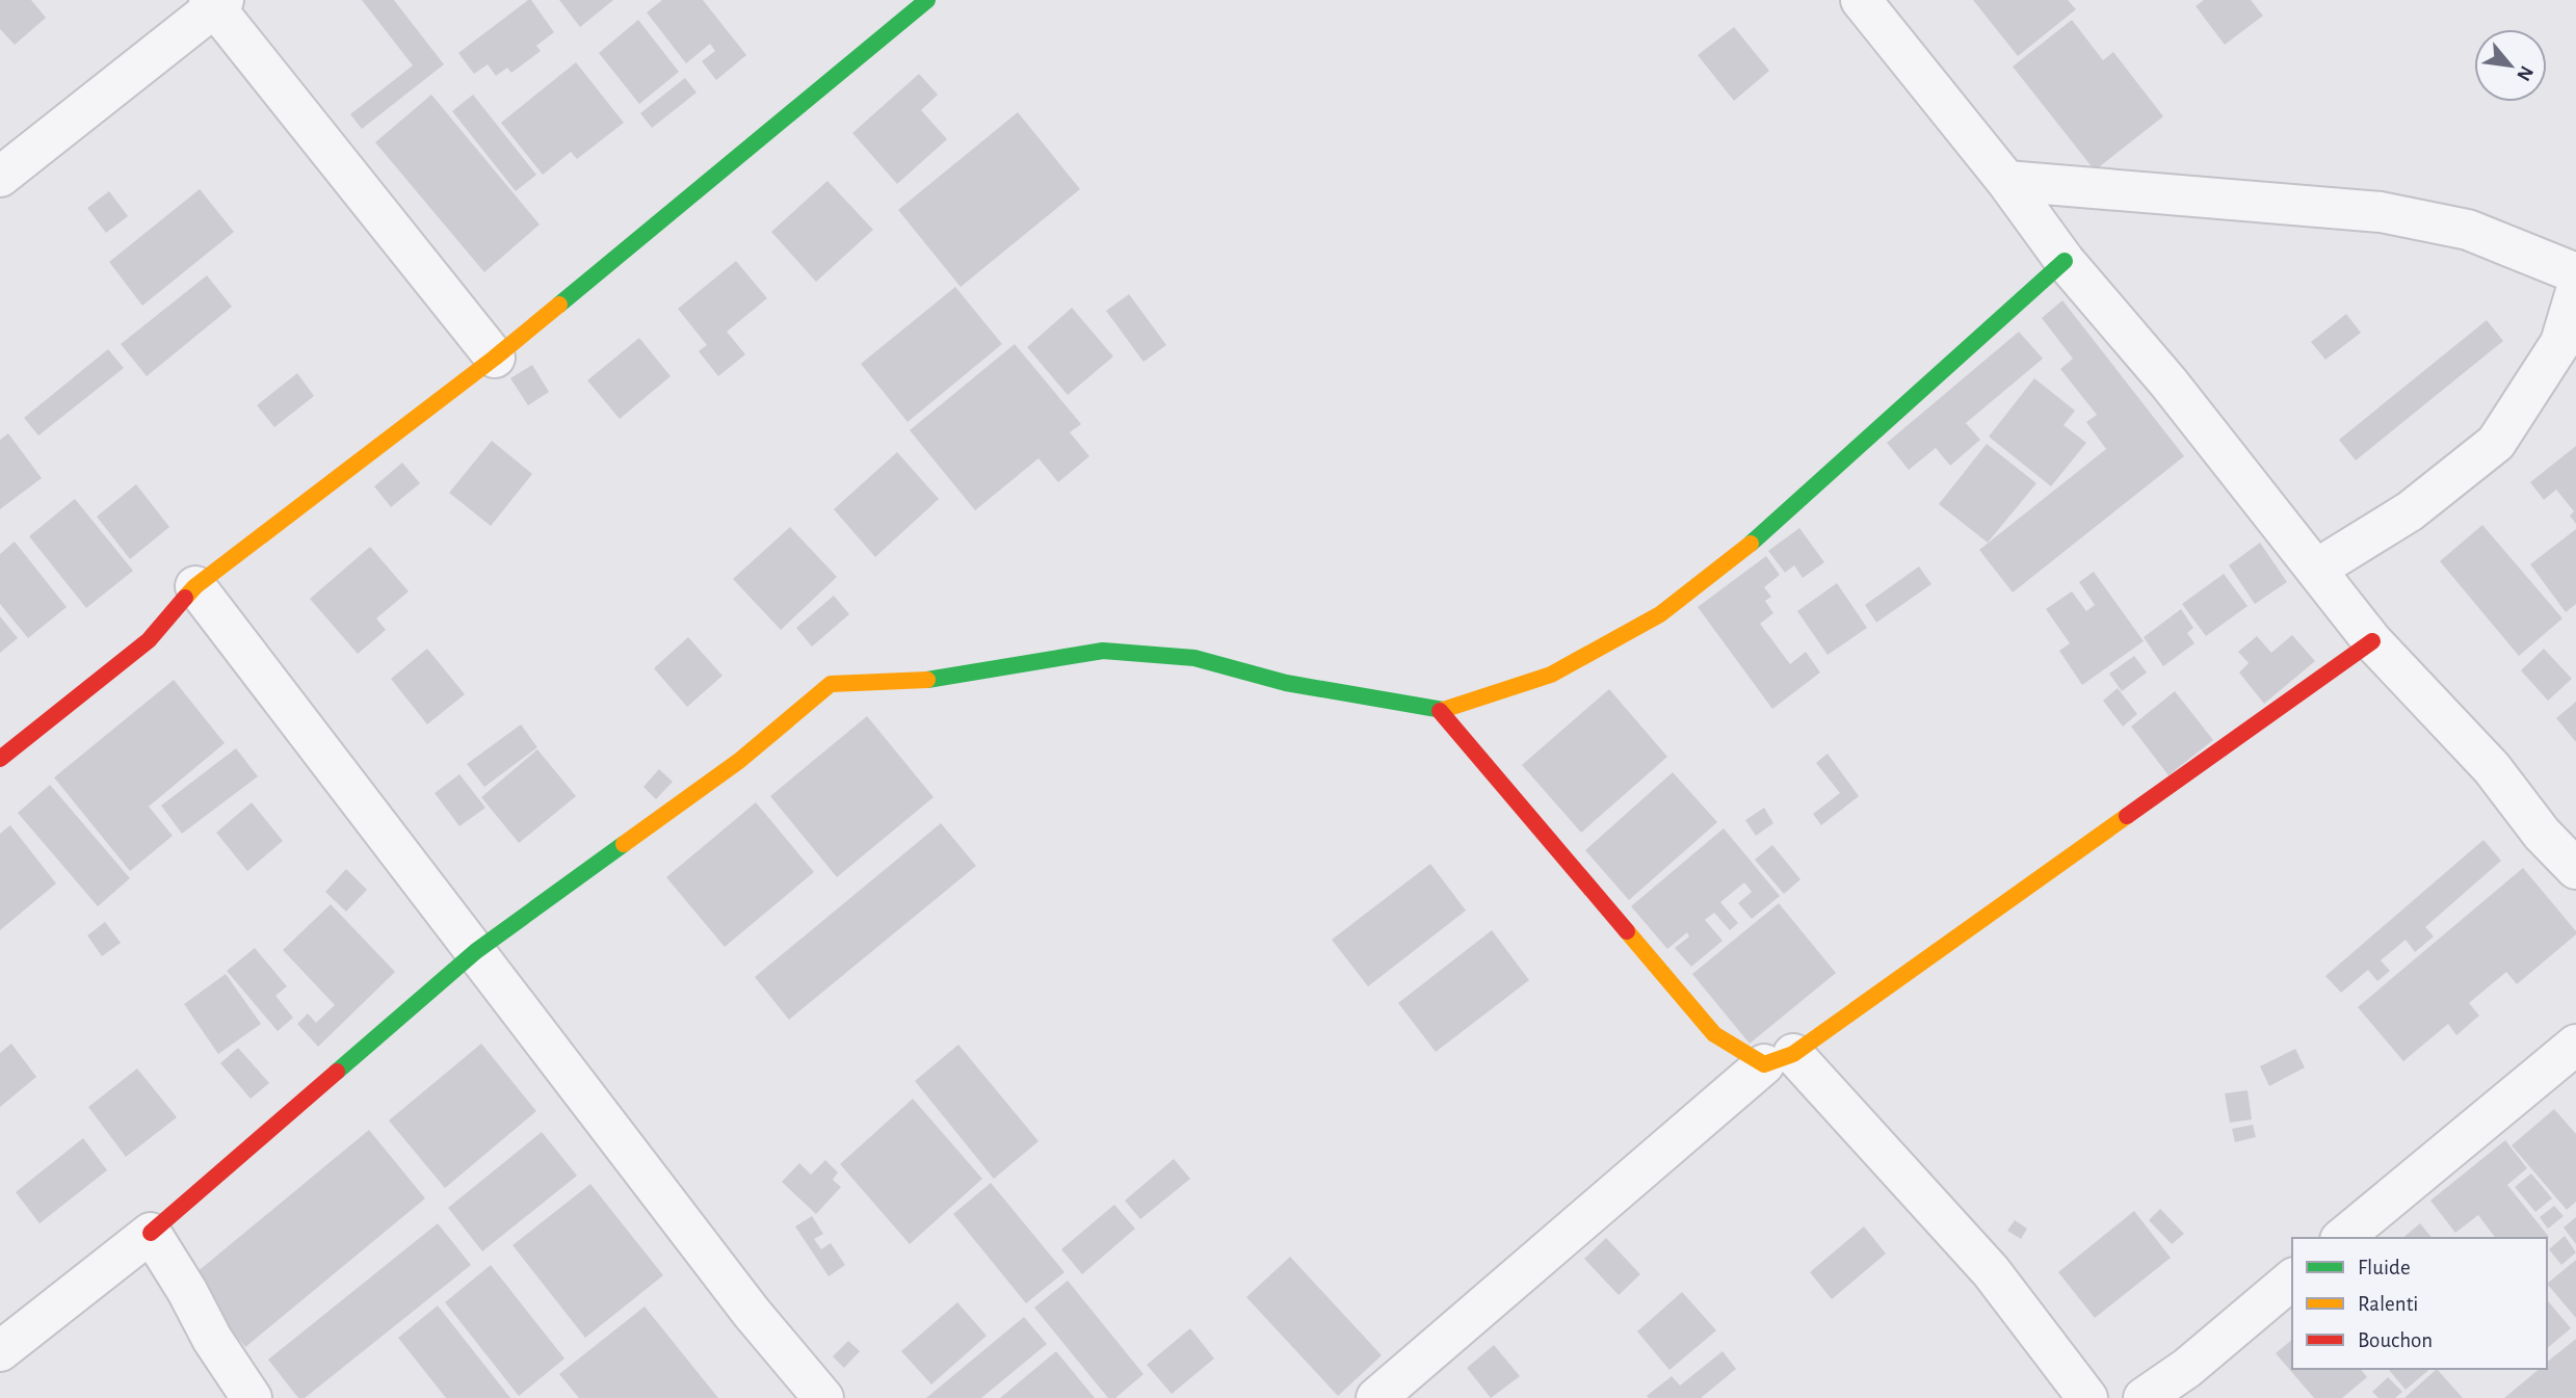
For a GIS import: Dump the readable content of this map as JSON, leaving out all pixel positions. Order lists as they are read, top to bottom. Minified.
{"legend":["Fluide","Ralenti","Bouchon"],"north":"bottom right"}
